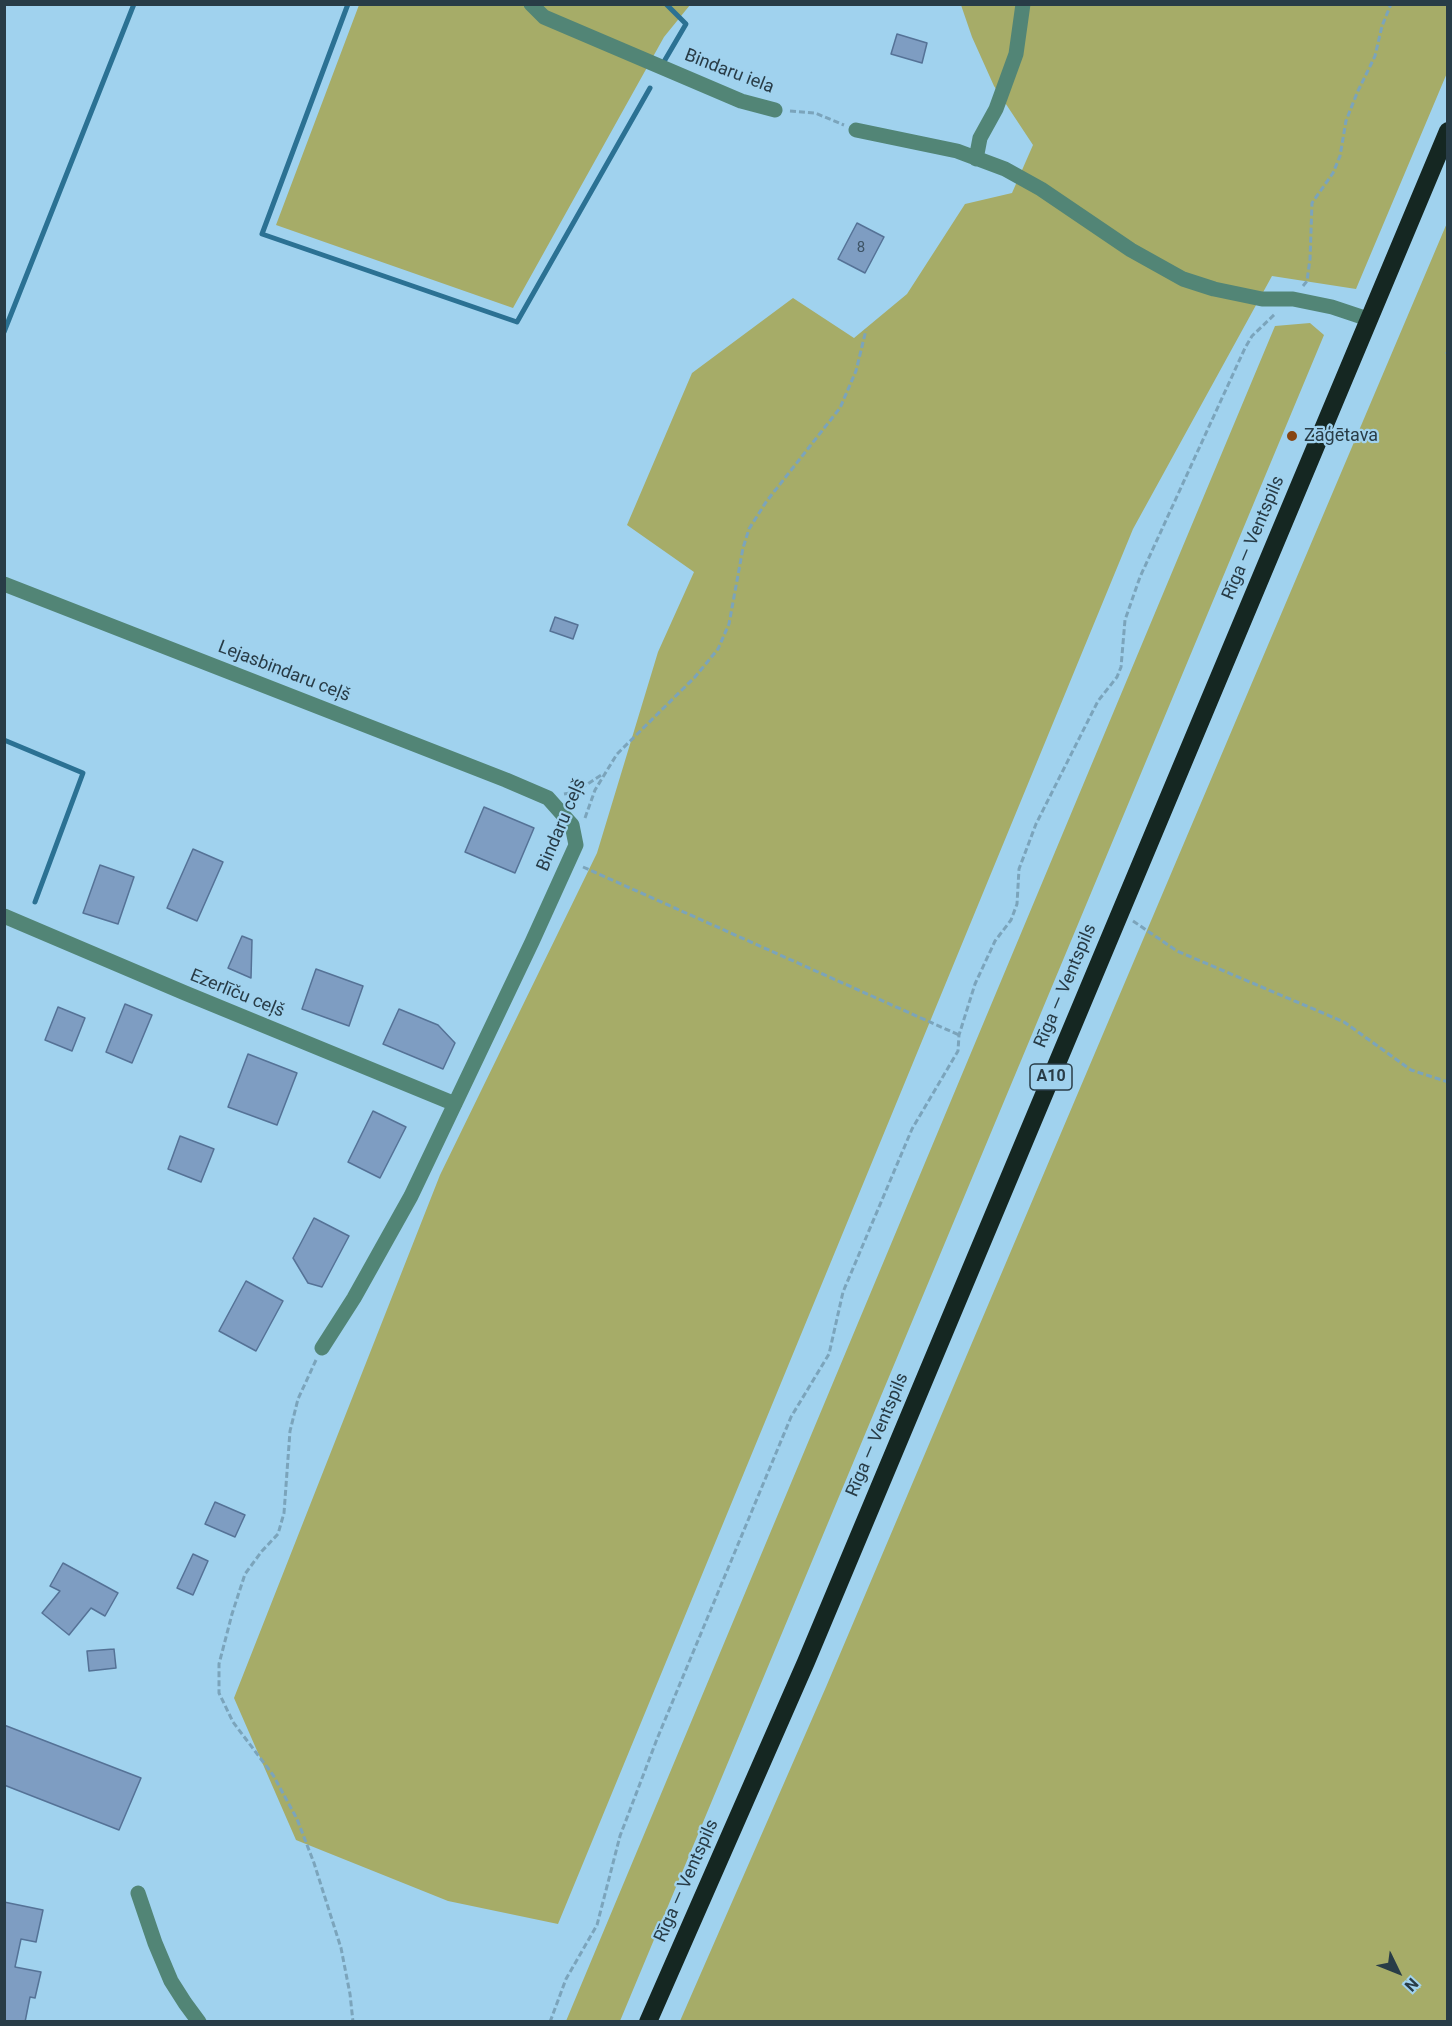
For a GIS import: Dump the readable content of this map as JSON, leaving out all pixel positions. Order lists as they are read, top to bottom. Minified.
{"streets":{"highway":["Rīga — Ventspils","A10"],"street":["Bindaru iela","Lejasbindaru ceļš","Bindaru ceļš","Ezerlīču ceļš"]},"crossings":[["Lejasbindaru ceļš","Bindaru ceļš"],["Bindaru ceļš","Ezerlīču ceļš"]],"places":["Zāģētava"],"house_numbers":["8"],"north":"bottom right"}
